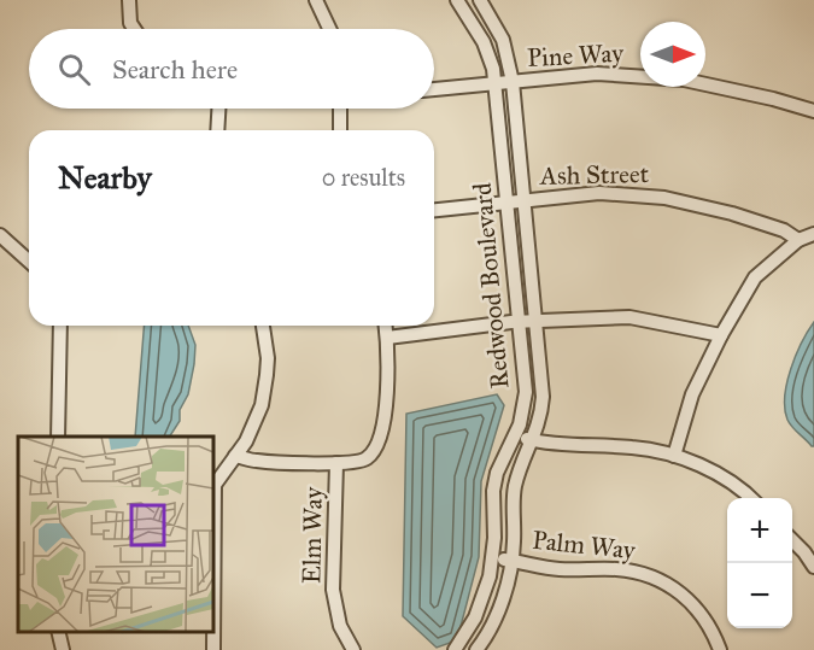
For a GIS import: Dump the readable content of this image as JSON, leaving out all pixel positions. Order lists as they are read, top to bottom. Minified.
{"streets":{"street":["Pine Way","Ash Street","Redwood Boulevard","Elm Way","Palm Way"]},"crossings":[["Pine Way","Redwood Boulevard"],["Ash Street","Redwood Boulevard"],["Redwood Boulevard","Palm Way"]],"north":"right","page":{"search":"Search here","heading":["Nearby","0 results"],"map_buttons":["+","−"]}}
